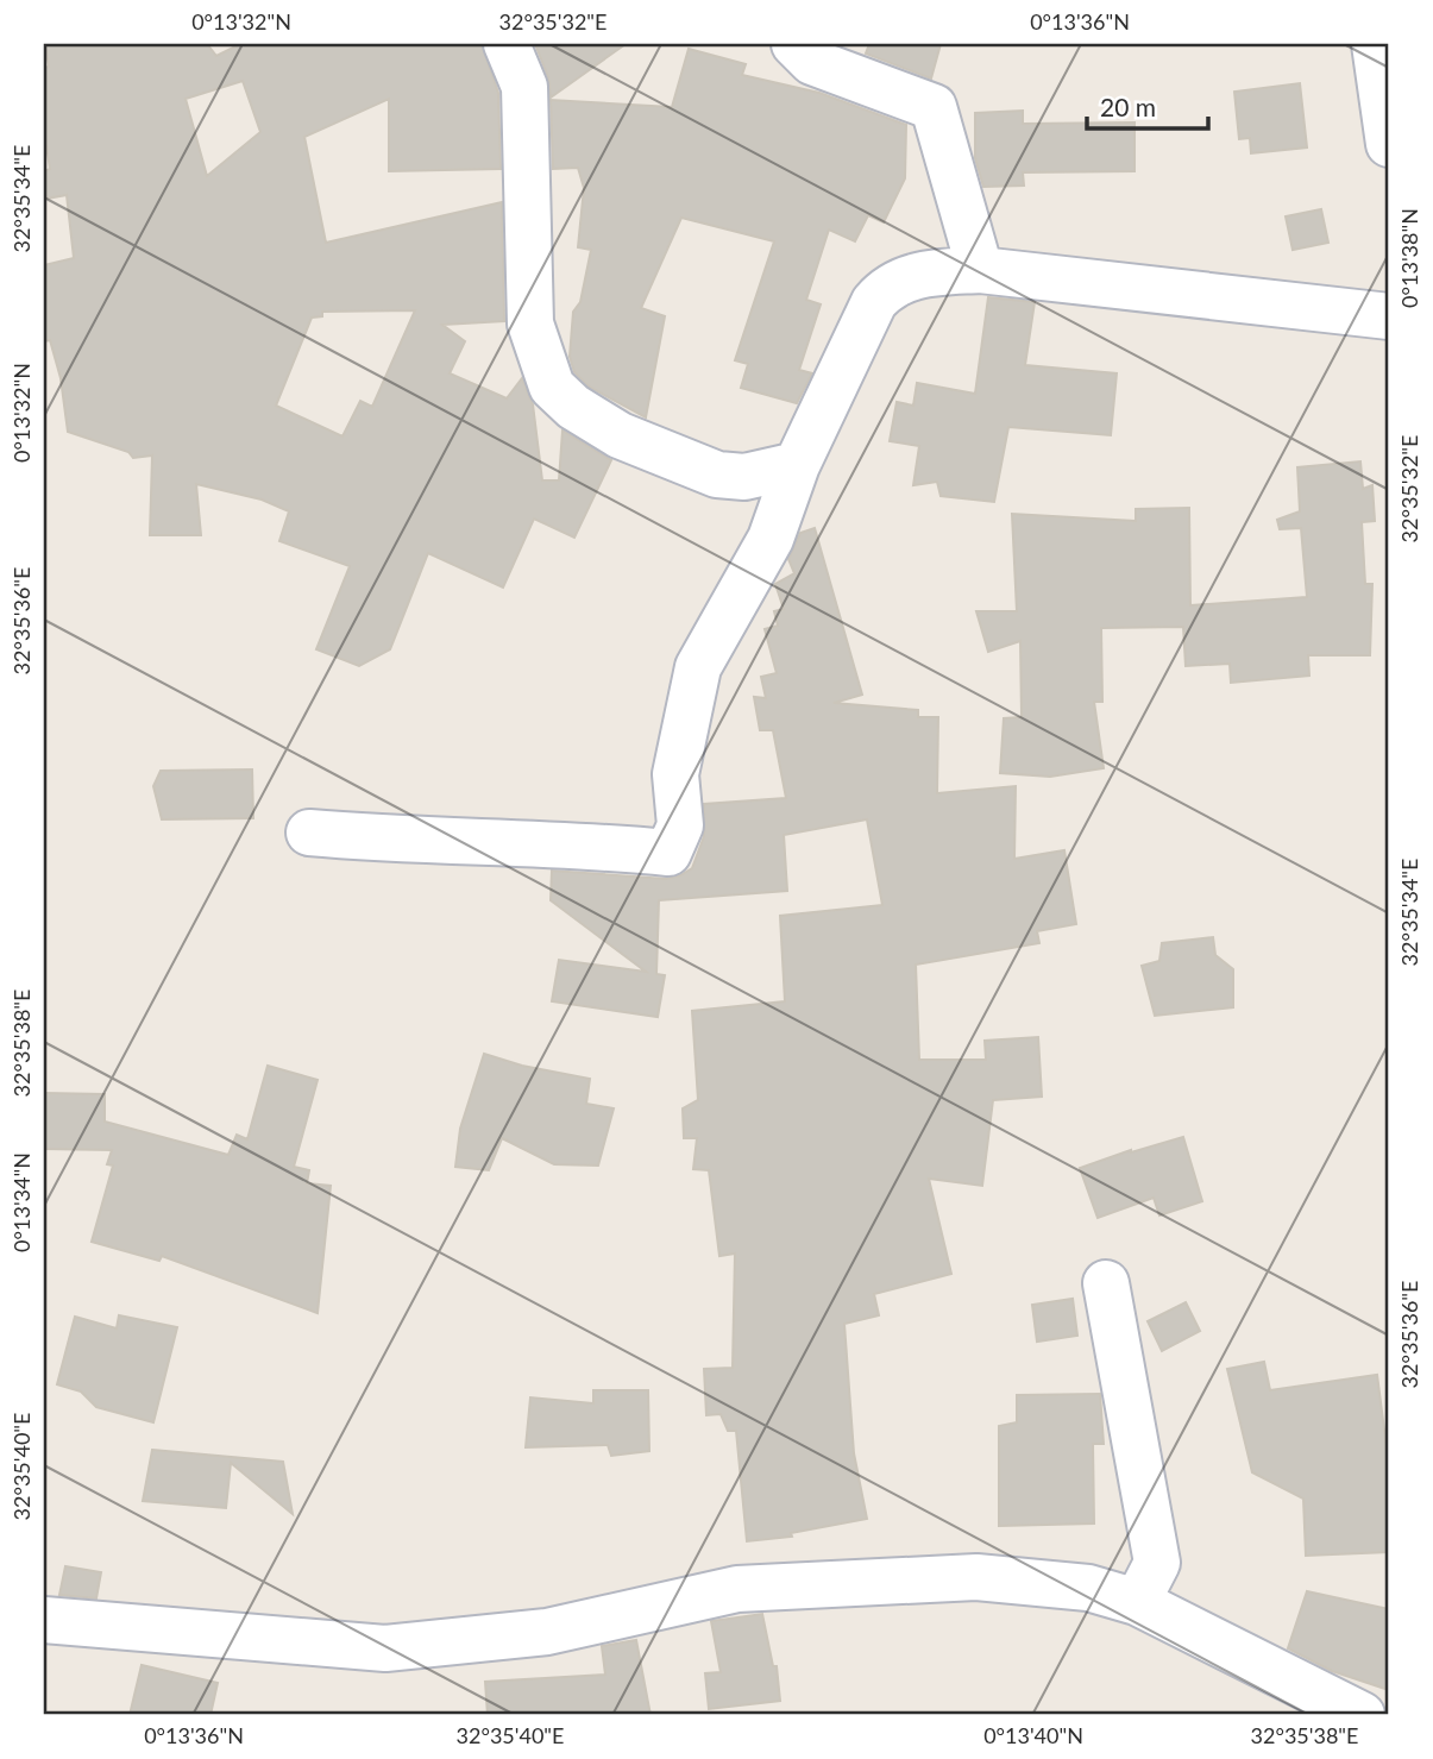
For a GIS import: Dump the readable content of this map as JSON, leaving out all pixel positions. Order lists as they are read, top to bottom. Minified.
{"scale_bar":"20 m","coordinates":["0°13'32\"N","32°35'32\"E","0°13'36\"N","32°35'34\"E","0°13'38\"N","32°35'36\"E","32°35'38\"E","0°13'34\"N","32°35'40\"E","0°13'40\"N"]}
